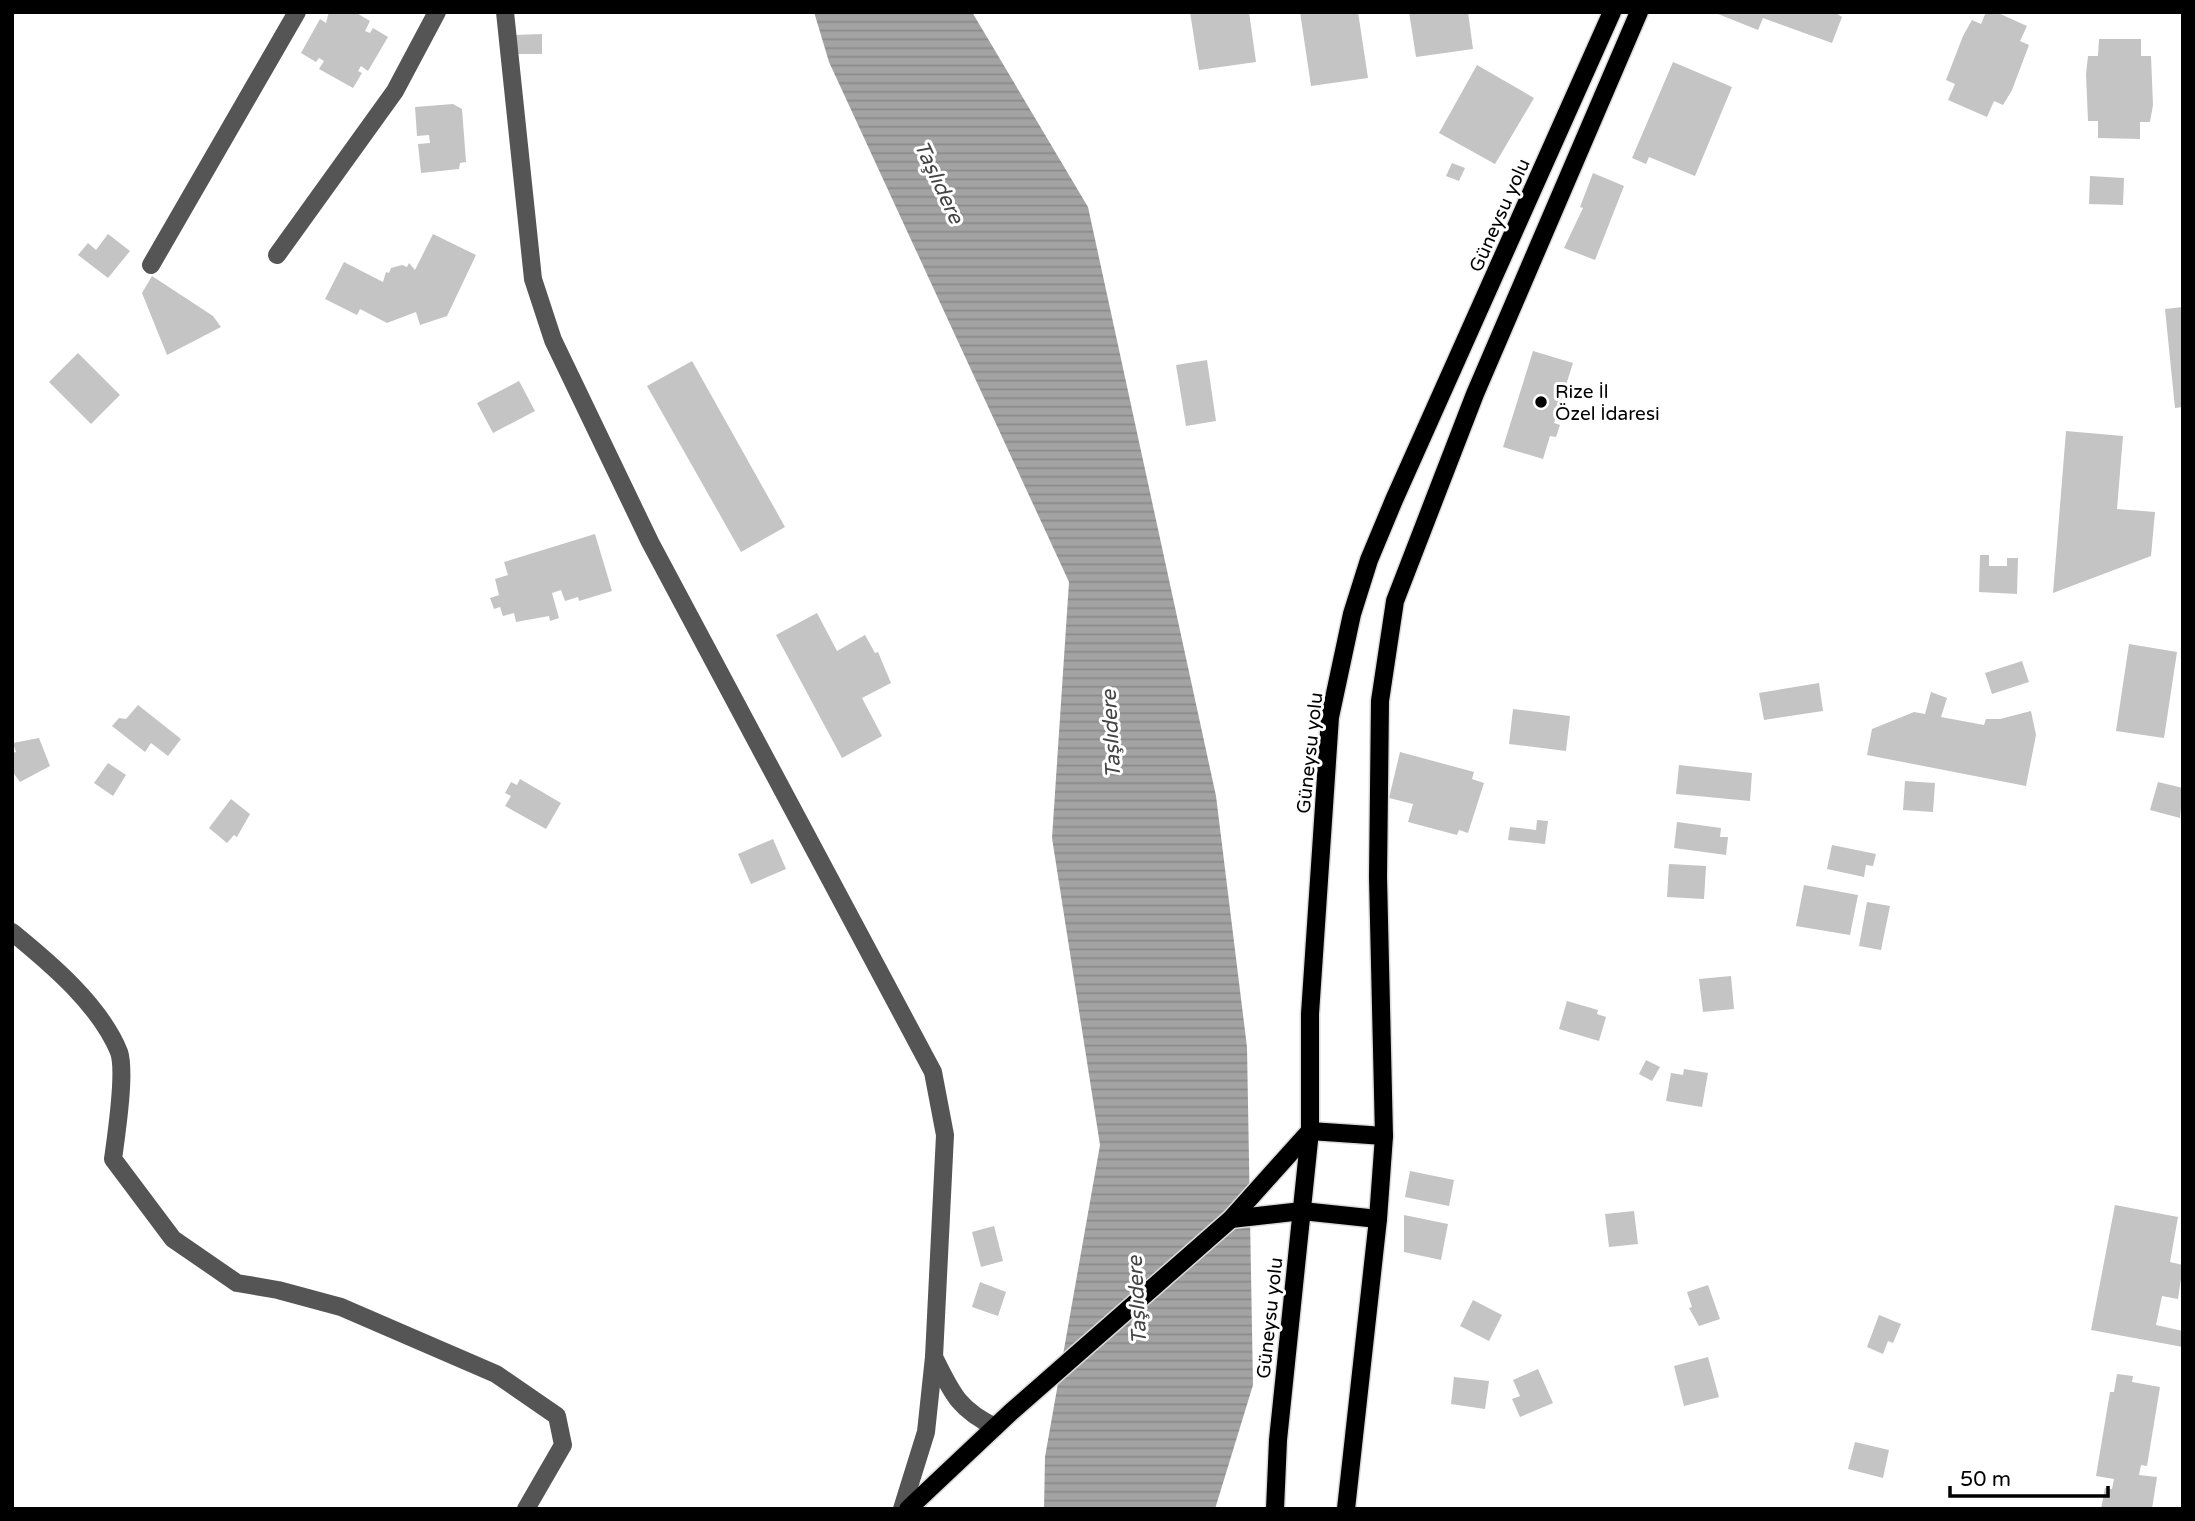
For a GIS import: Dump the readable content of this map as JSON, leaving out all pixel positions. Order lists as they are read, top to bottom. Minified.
{"streets":{"main road":["Güneysu yolu"]},"water":["Taşlıdere"],"places":["Rize İl Özel İdaresi"],"scale_bar":"50 m"}
